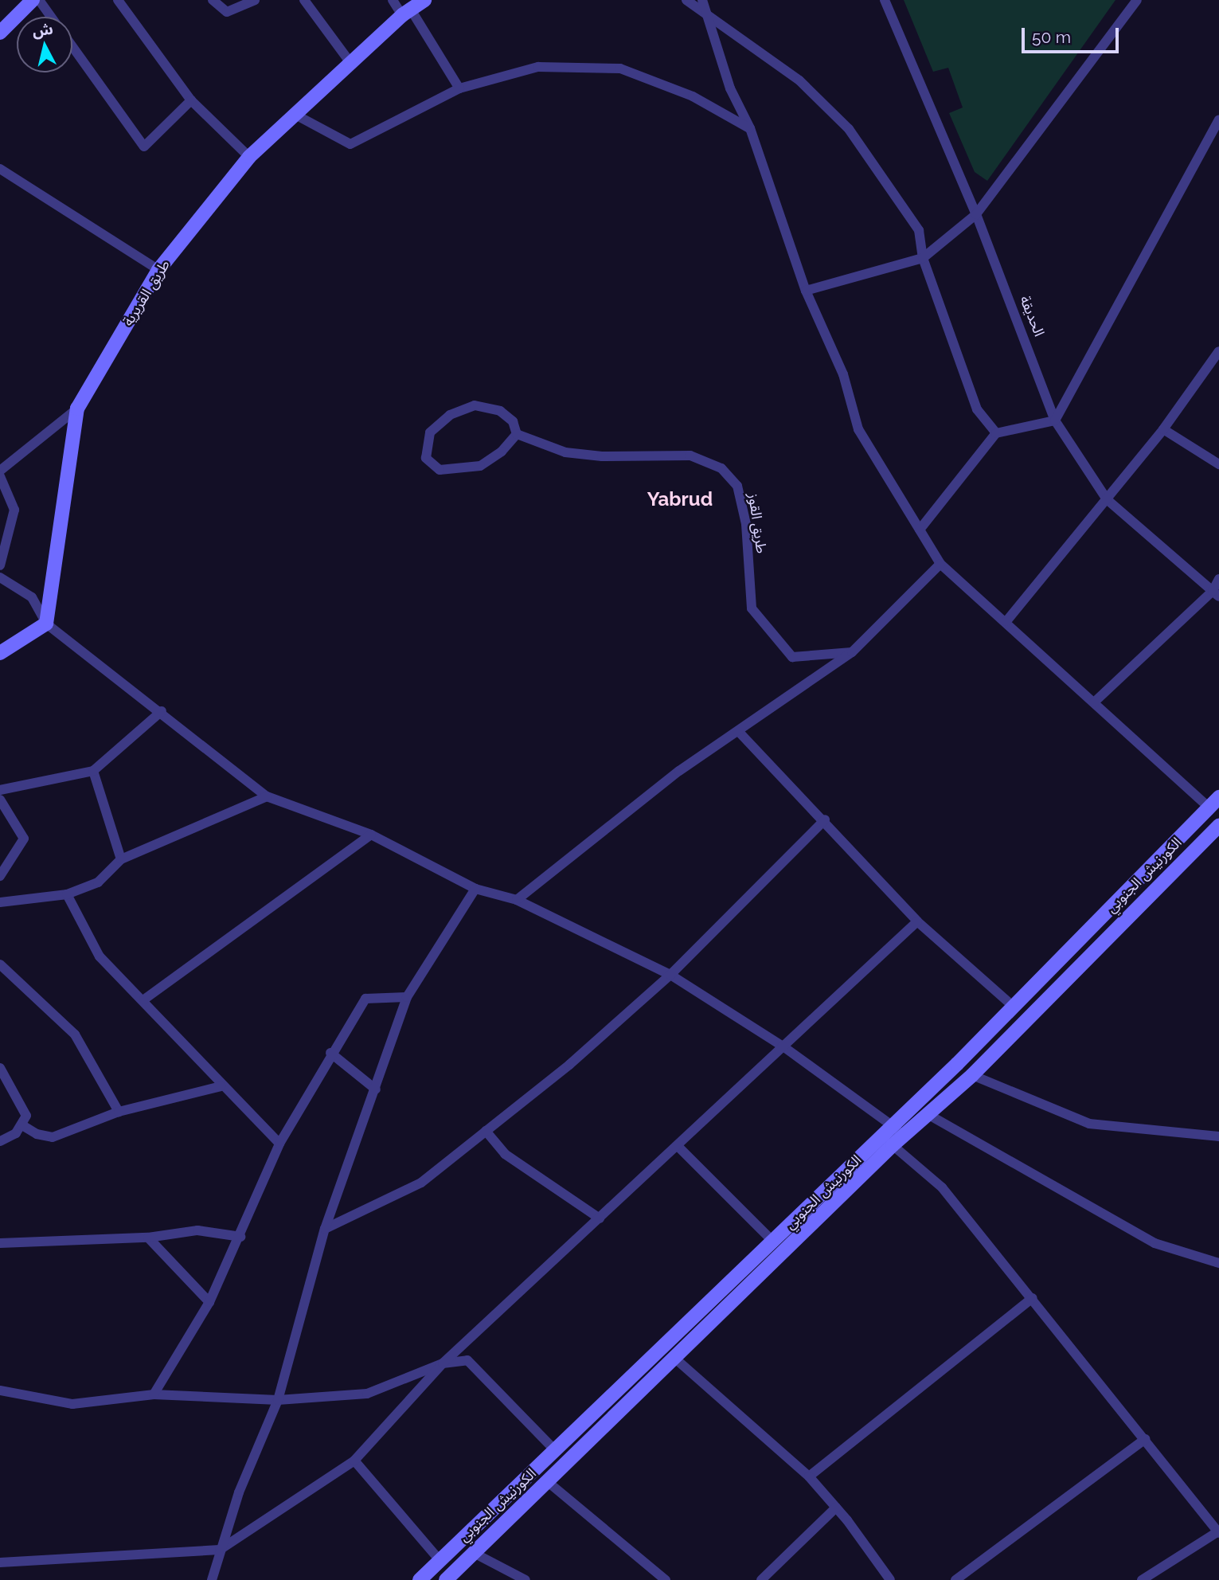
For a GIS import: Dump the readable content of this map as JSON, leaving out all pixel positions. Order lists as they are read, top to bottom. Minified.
{"streets":{"main road":["طريق القريرية","الكورنيش الجنوبي"],"street":["الحديقة","طريق القوز"]},"districts":["Yabrud"],"scale_bar":"50 m","north":"top"}
